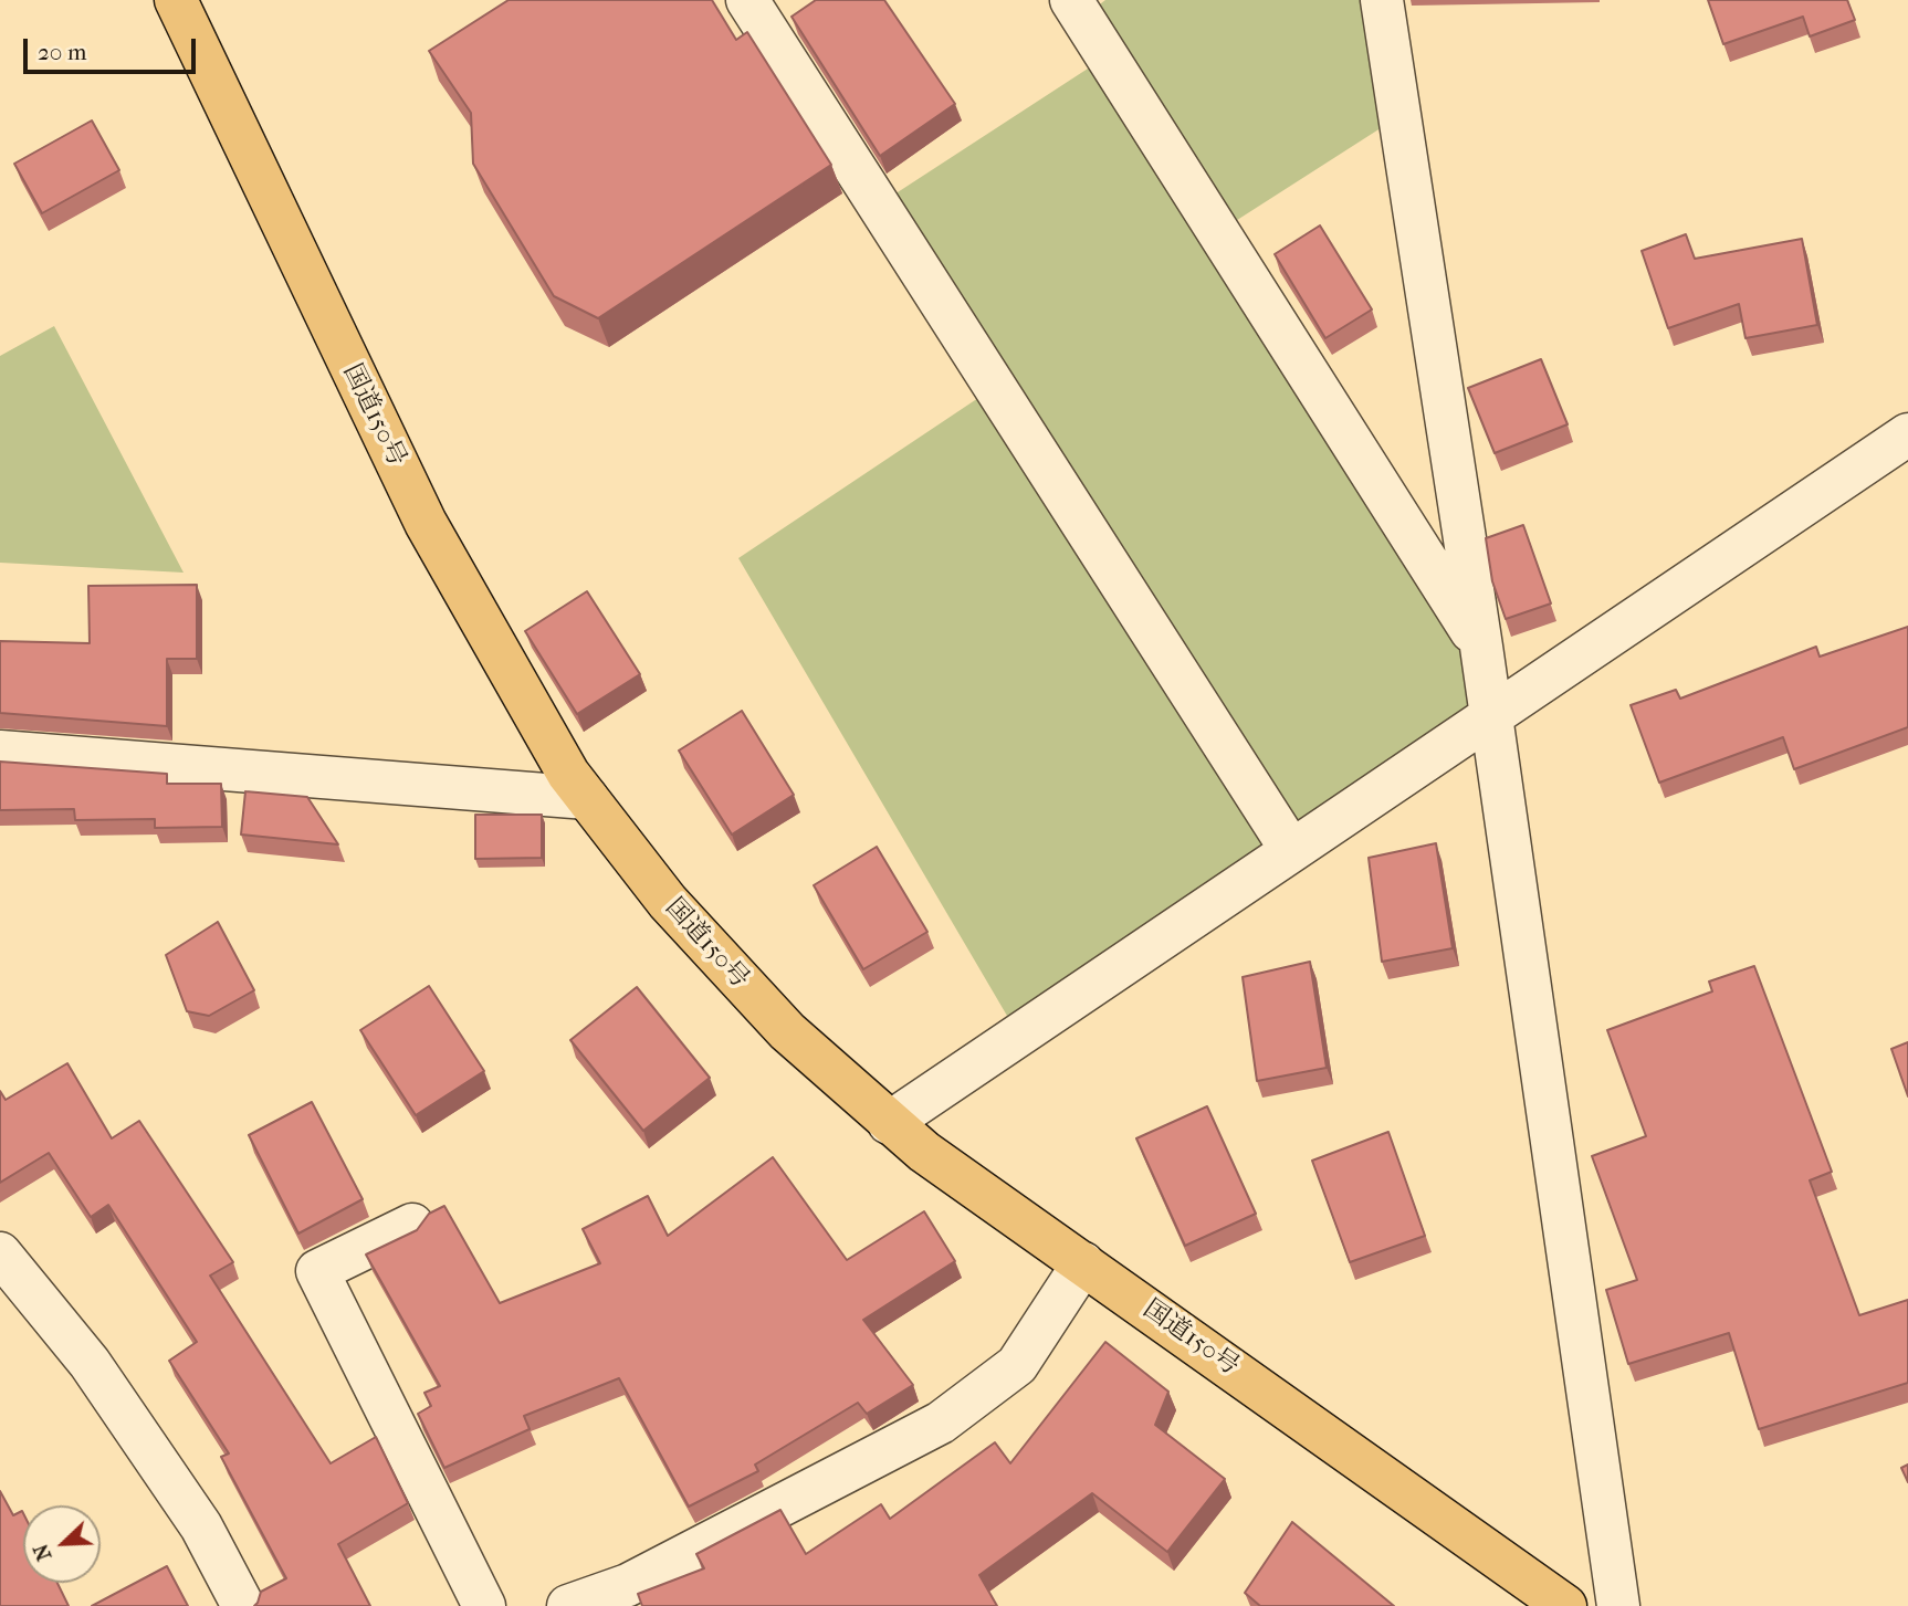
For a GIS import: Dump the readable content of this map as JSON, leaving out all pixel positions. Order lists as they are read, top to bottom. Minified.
{"streets":{"highway":["国道150号"]},"scale_bar":"20 m","north":"bottom left"}
